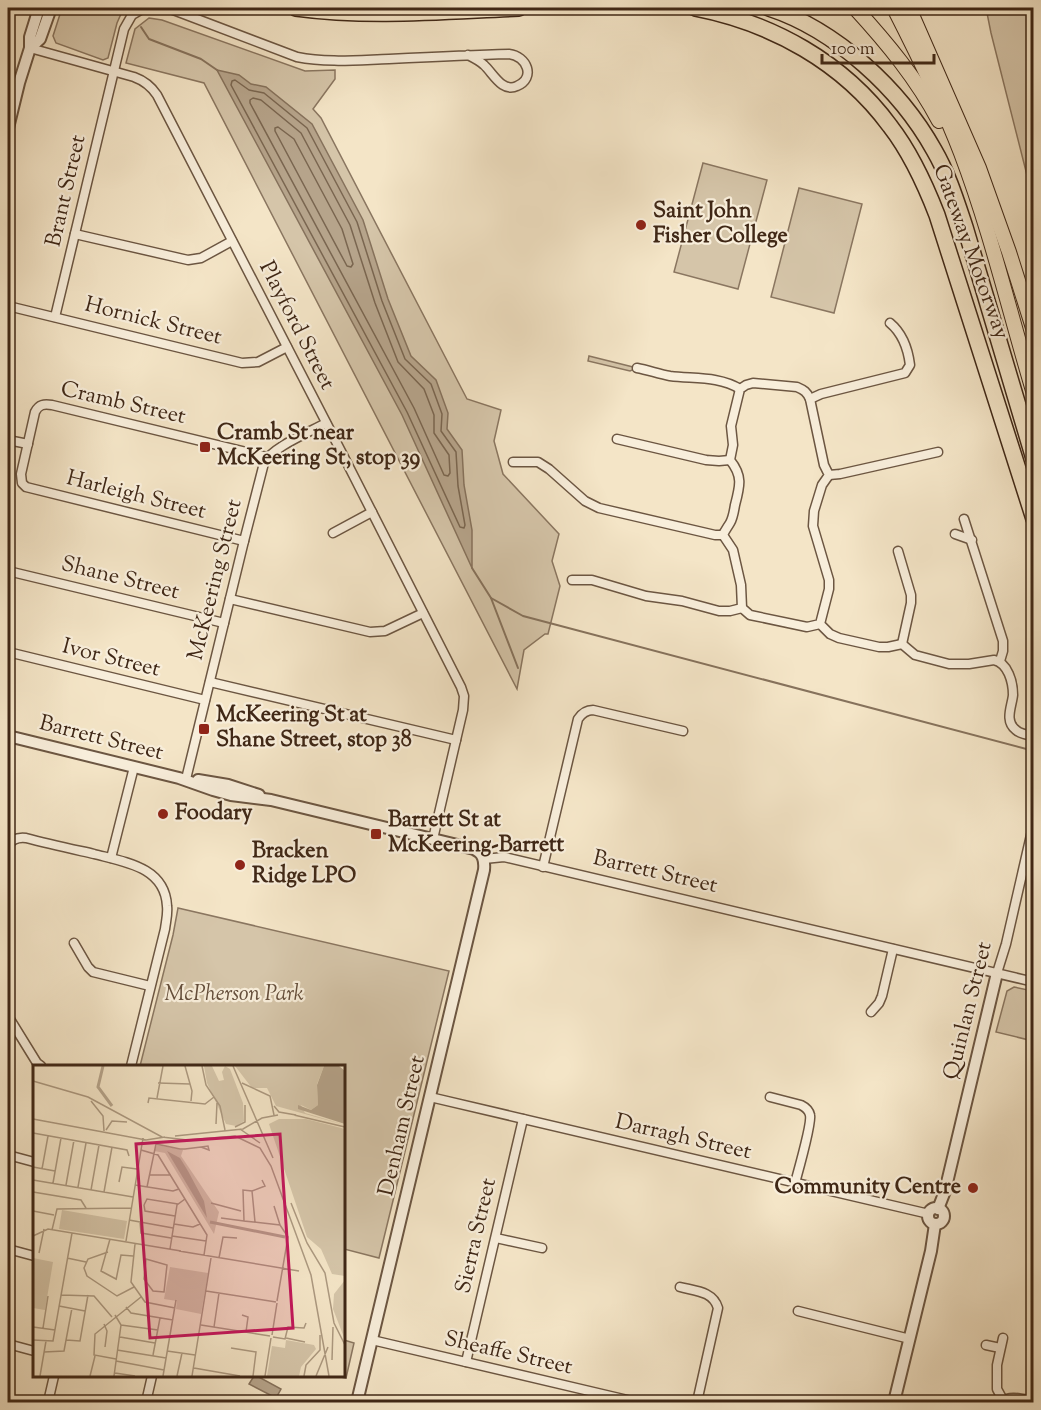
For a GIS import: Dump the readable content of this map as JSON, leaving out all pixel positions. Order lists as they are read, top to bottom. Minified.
{"streets":{"highway":["Gateway Motorway"],"street":["Brant Street","Hornick Street","Playford Street","Cramb Street","Harleigh Street","Shane Street","McKeering Street","Ivor Street","Barrett Street","Quinlan Street","Denham Street","Darragh Street","Sierra Street","Sheaffe Street"]},"crossings":[["Brant Street","Hornick Street"],["Brant Street","Playford Street"],["Hornick Street","Playford Street"],["Playford Street","Barrett Street"],["Cramb Street","Harleigh Street"],["Cramb Street","McKeering Street"],["Harleigh Street","McKeering Street"],["Shane Street","McKeering Street"],["McKeering Street","Ivor Street"],["McKeering Street","Barrett Street"],["Barrett Street","Quinlan Street"],["Barrett Street","Denham Street"],["Quinlan Street","Darragh Street"],["Denham Street","Darragh Street"],["Denham Street","Sheaffe Street"],["Darragh Street","Sierra Street"],["Sierra Street","Sheaffe Street"]],"parks":["McPherson Park"],"places":{"other":["Saint John Fisher College","Foodary","Bracken Ridge LPO","Community Centre"],"transit":["Cramb St near McKeering St, stop 39","McKeering St at Shane Street, stop 38","Barrett St at McKeering-Barrett"]},"scale_bar":"100 m"}
